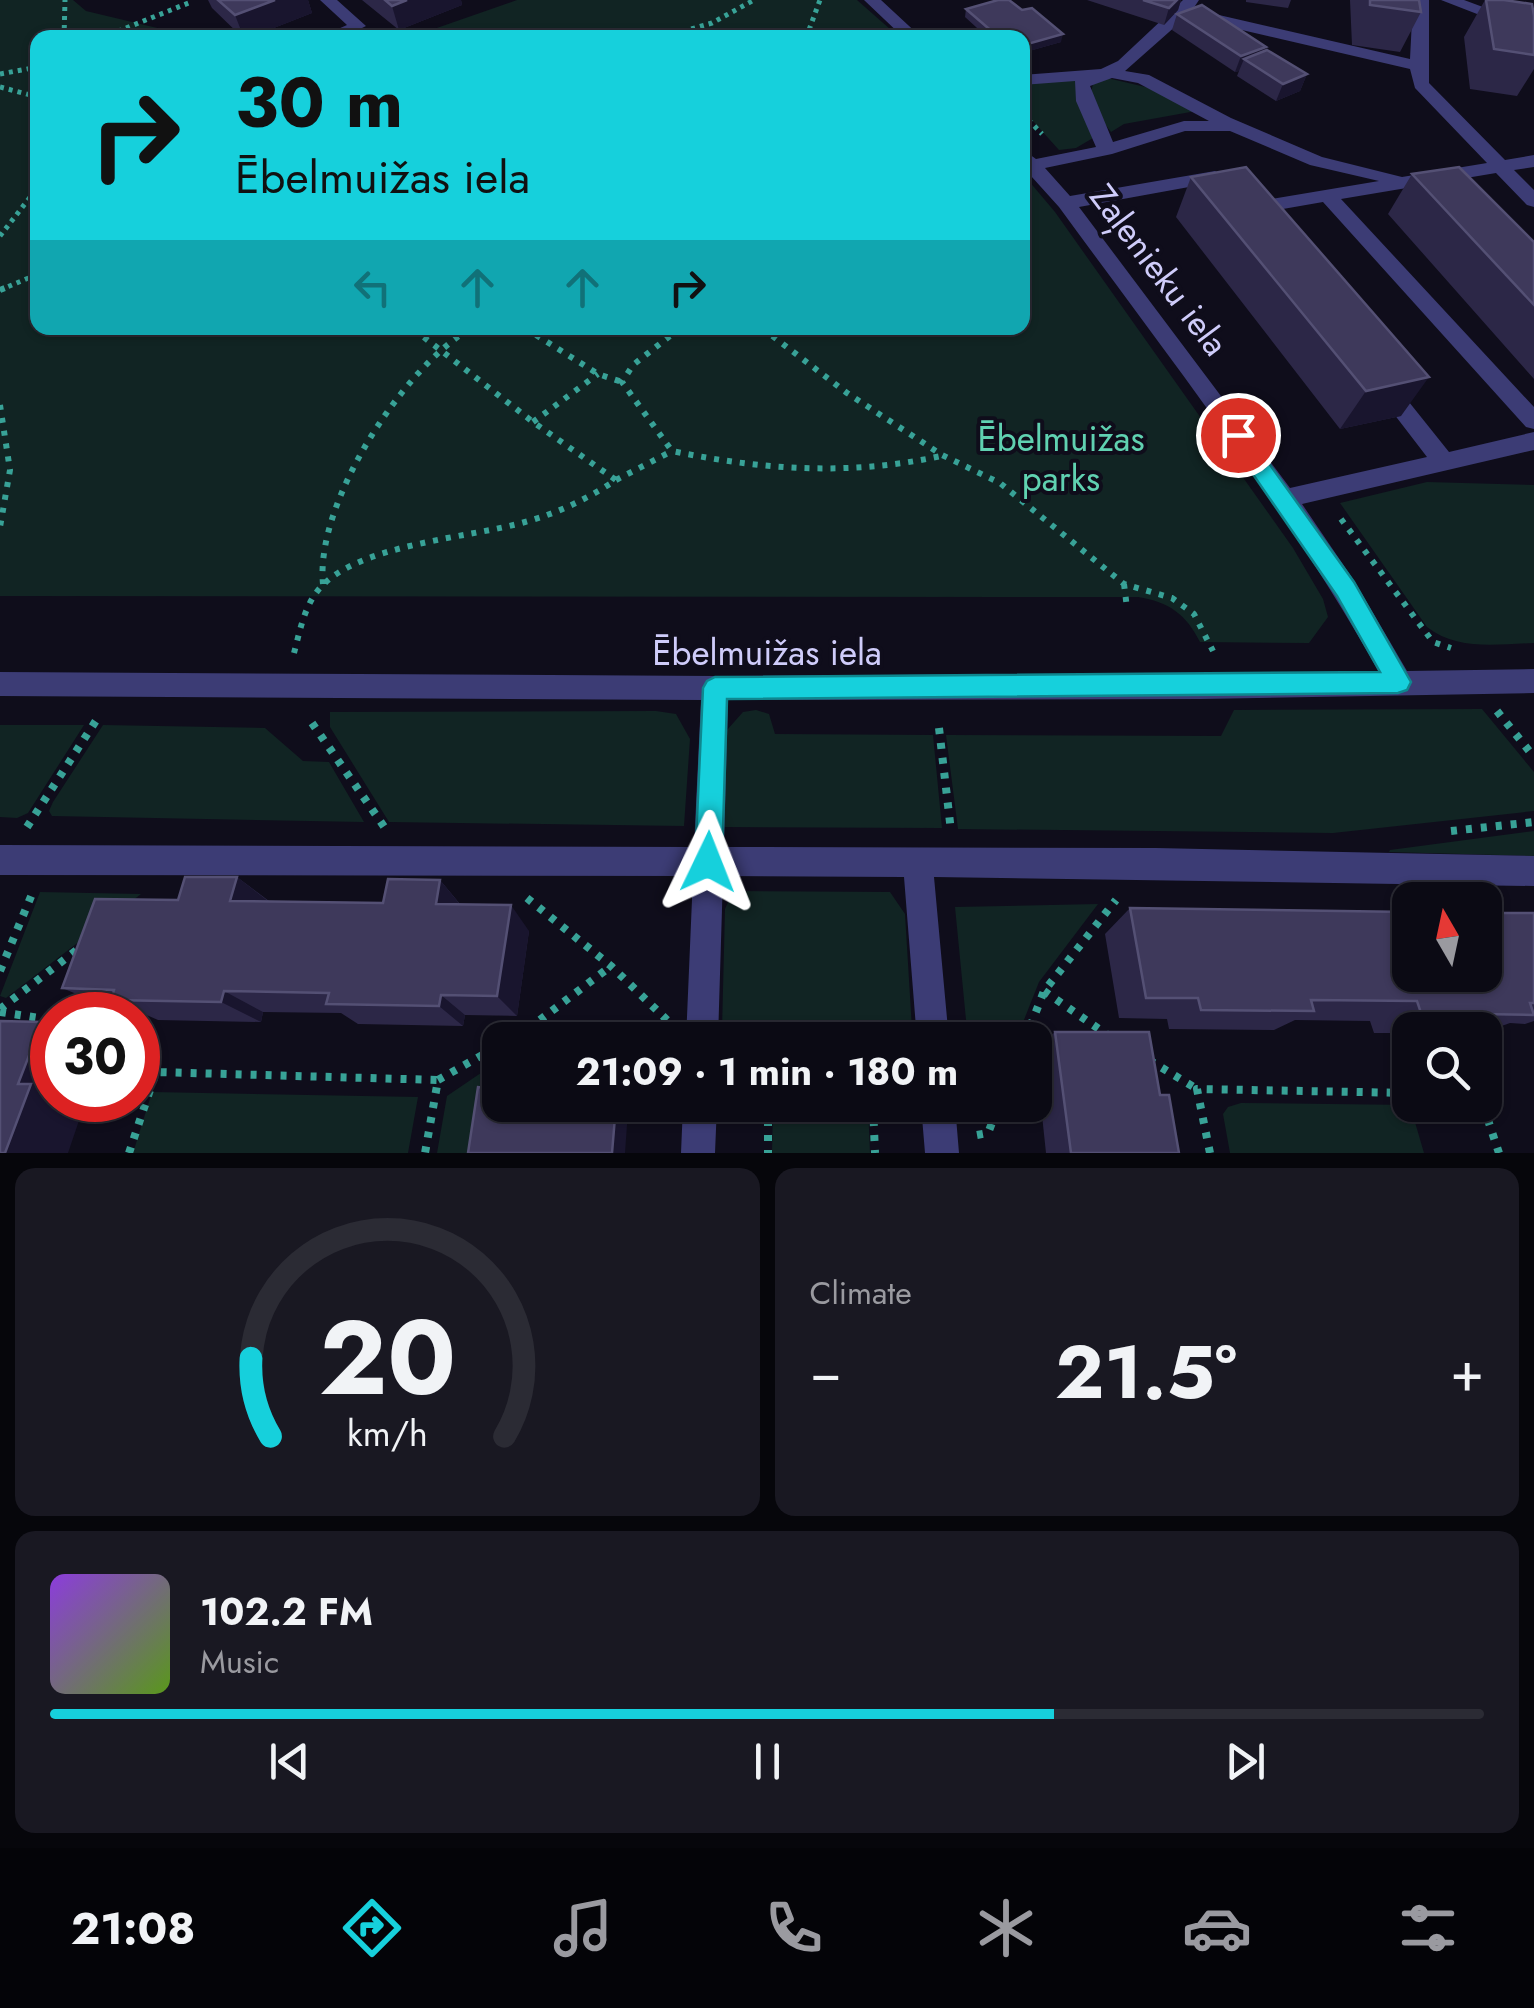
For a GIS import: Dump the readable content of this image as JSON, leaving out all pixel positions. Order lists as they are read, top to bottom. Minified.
{"streets":{"street":["Zaļenieku iela","Ēbelmuižas iela"]},"crossings":[["Zaļenieku iela","Ēbelmuižas iela"]],"parks":["Ēbelmuižas parks"],"north":"top","page":{"turn":["30 m","Ēbelmuižas iela"],"limit":"30","trip":"21:09 · 1 min · 180 m","tile":"Climate","heat":["−","21.5°","+"],"song":["102.2 FM","Music"],"tabs":"21:08","gauge":["20","km/h"]}}
